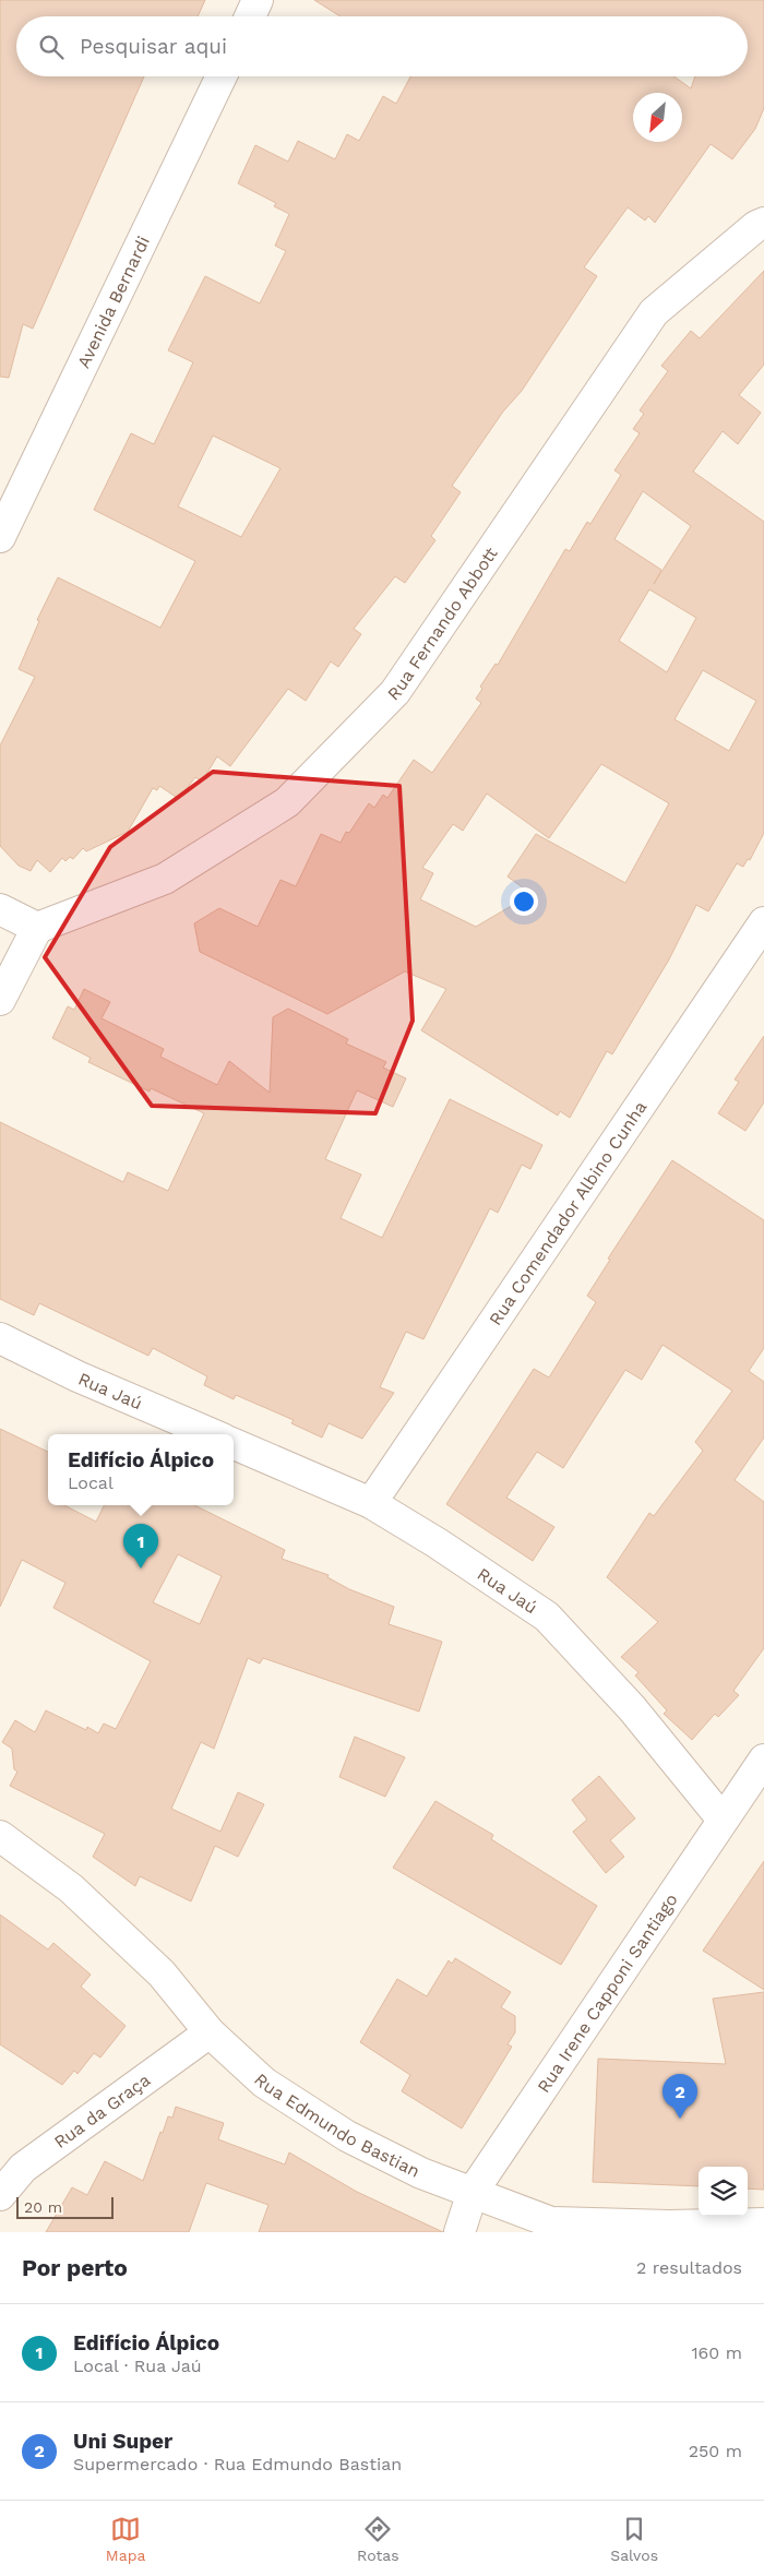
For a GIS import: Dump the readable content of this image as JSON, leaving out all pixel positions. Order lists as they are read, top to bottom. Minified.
{"streets":{"street":["Avenida Bernardi","Rua Fernando Abbott","Rua Comendador Albino Cunha","Rua Jaú","Rua Irene Capponi Santiago","Rua da Graça","Rua Edmundo Bastian"]},"crossings":[["Rua Comendador Albino Cunha","Rua Jaú"],["Rua Jaú","Rua Irene Capponi Santiago"],["Rua Irene Capponi Santiago","Rua Edmundo Bastian"],["Rua da Graça","Rua Edmundo Bastian"]],"scale_bar":"20 m","north":"bottom left","page":{"search":"Pesquisar aqui","popup":["Edifício Álpico","Local"],"pins":["1","2"],"scale":"20 m","heading":["Por perto","2 resultados"],"list":[{"mark":"1","name":"Edifício Álpico","note":"Local · Rua Jaú","value":"160 m"},{"mark":"2","name":"Uni Super","note":"Supermercado · Rua Edmundo Bastian","value":"250 m"}],"nav":["Mapa","Rotas","Salvos"]}}
